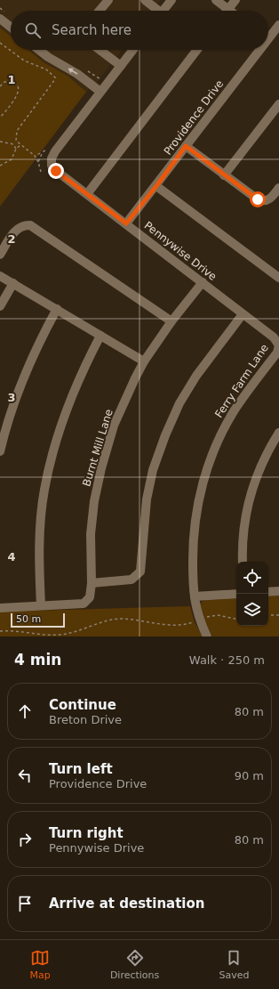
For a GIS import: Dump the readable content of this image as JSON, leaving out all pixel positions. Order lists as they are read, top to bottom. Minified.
{"streets":{"street":["Providence Drive","Pennywise Drive","Ferry Farm Lane","Burnt Mill Lane"]},"crossings":[["Providence Drive","Pennywise Drive"],["Pennywise Drive","Ferry Farm Lane"],["Pennywise Drive","Burnt Mill Lane"]],"scale_bar":"50 m","page":{"search":"Search here","scale":"50 m","heading":["4 min","Walk · 250 m"],"list":[["Continue","Breton Drive","80 m"],["Turn left","Providence Drive","90 m"],["Turn right","Pennywise Drive","80 m"],"Arrive at destination"],"nav":["Map","Directions","Saved"]},"grid":{"rows":["1","2","3","4"]}}
